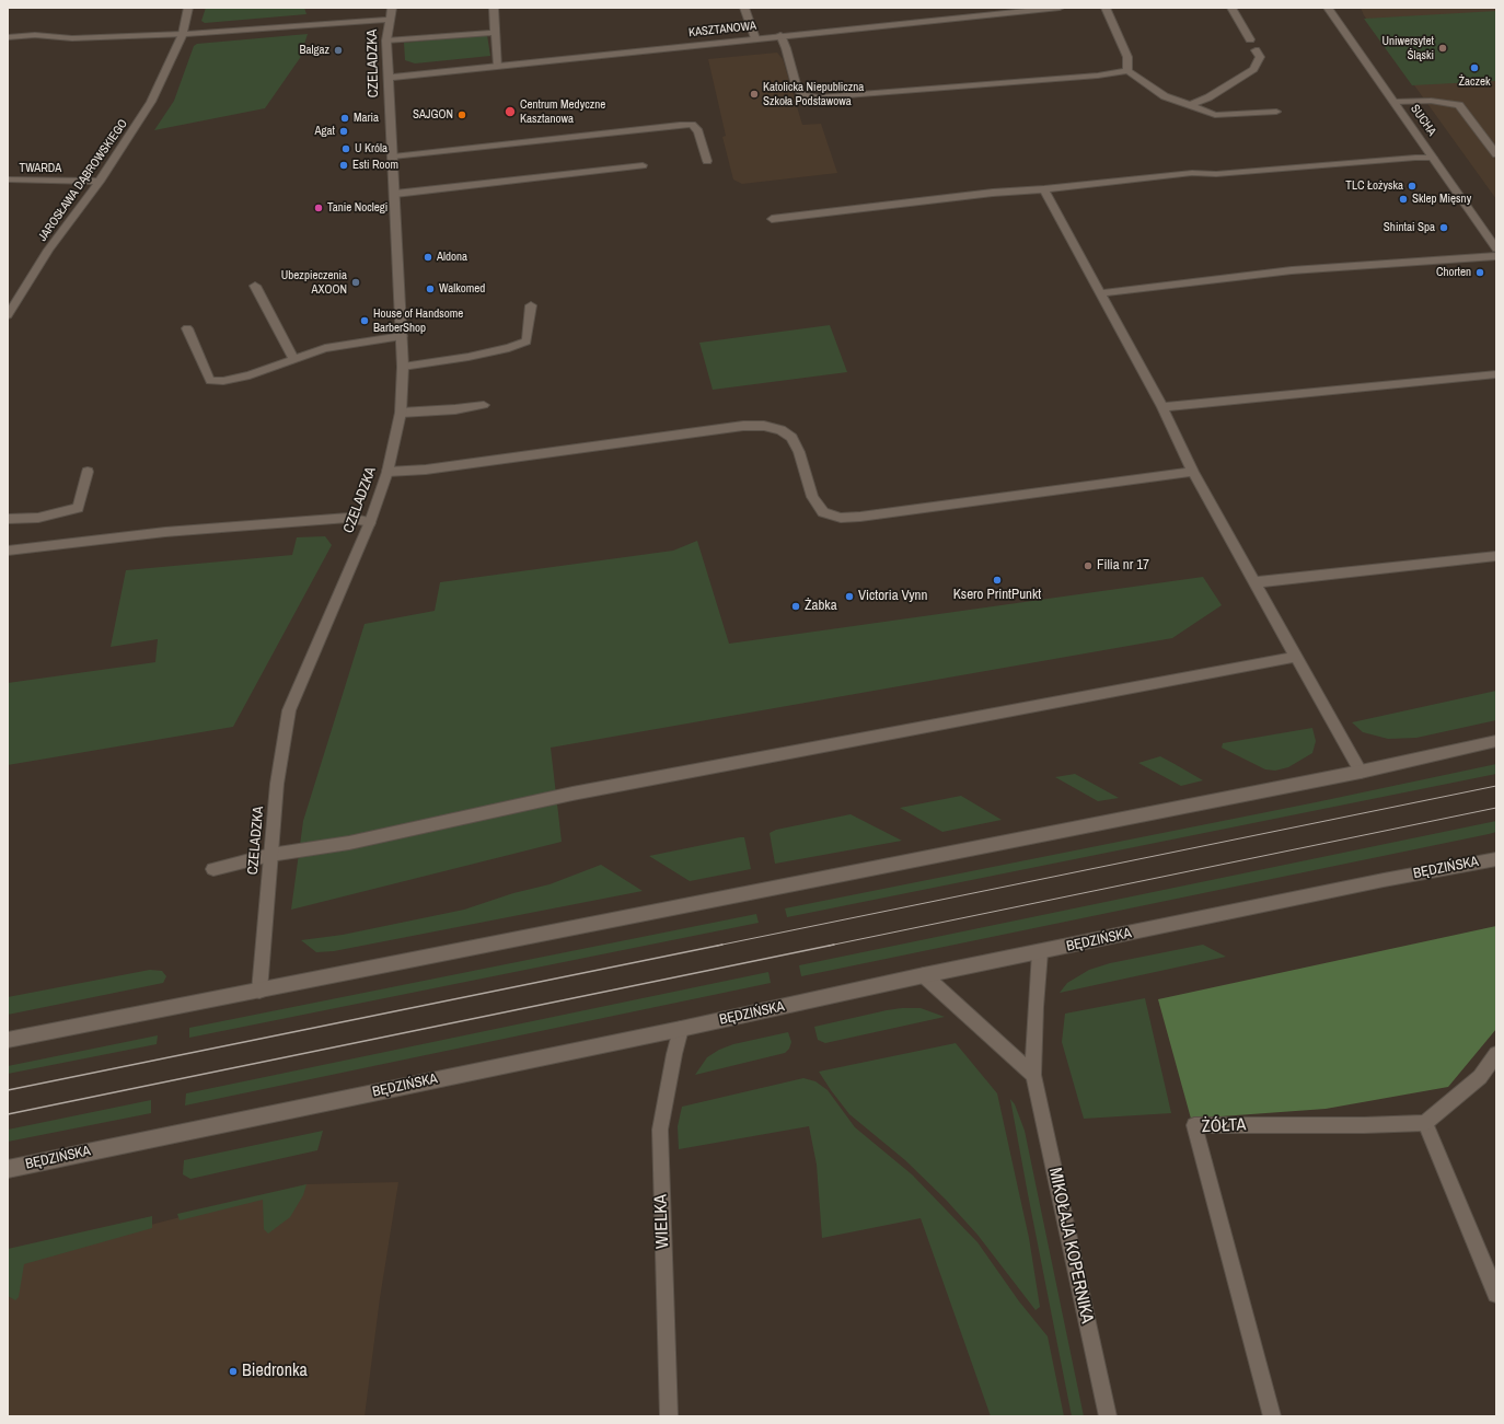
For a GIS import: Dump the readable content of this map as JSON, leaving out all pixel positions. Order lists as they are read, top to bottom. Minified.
{"streets":{"street":["KASZTANOWA","CZELADZKA","SUCHA","TWARDA","JAROSŁAWA DĄBROWSKIEGO","BĘDZIŃSKA","ŻÓŁTA","WIELKA","MIKOŁAJA KOPERNIKA"]},"crossings":[["KASZTANOWA","CZELADZKA"],["TWARDA","JAROSŁAWA DĄBROWSKIEGO"],["BĘDZIŃSKA","WIELKA"],["BĘDZIŃSKA","MIKOŁAJA KOPERNIKA"]],"places":["Uniwersytet Śląski","Balgaz","Żaczek","Katolicka Niepubliczna Szkoła Podstawowa","Centrum Medyczne Kasztanowa","SAJGON","Maria","Agat","U Króla","Esti Room","TLC Łożyska","Sklep Mięsny","Tanie Noclegi","Shintai Spa","Aldona","Chorten","Ubezpieczenia AXOON","Walkomed","House of Handsome BarberShop","Filia nr 17","Ksero PrintPunkt","Victoria Vynn","Żabka","Biedronka"]}
